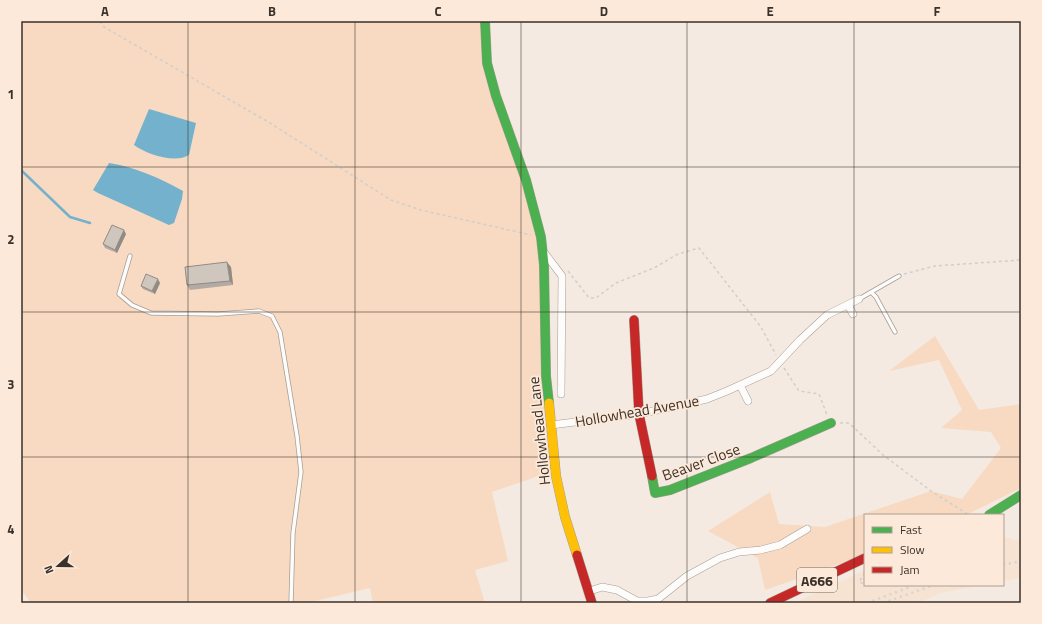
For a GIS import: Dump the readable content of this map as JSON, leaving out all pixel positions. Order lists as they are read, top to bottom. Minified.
{"streets":{"main road":["Hollowhead Lane","Beaver Close","A666"],"street":["Hollowhead Avenue"]},"crossings":[["Hollowhead Avenue","Hollowhead Lane"],["Hollowhead Avenue","Beaver Close"]],"legend":["Fast","Slow","Jam"],"north":"left","grid":{"columns":["A","B","C","D","E","F"],"rows":["1","2","3","4"]}}
